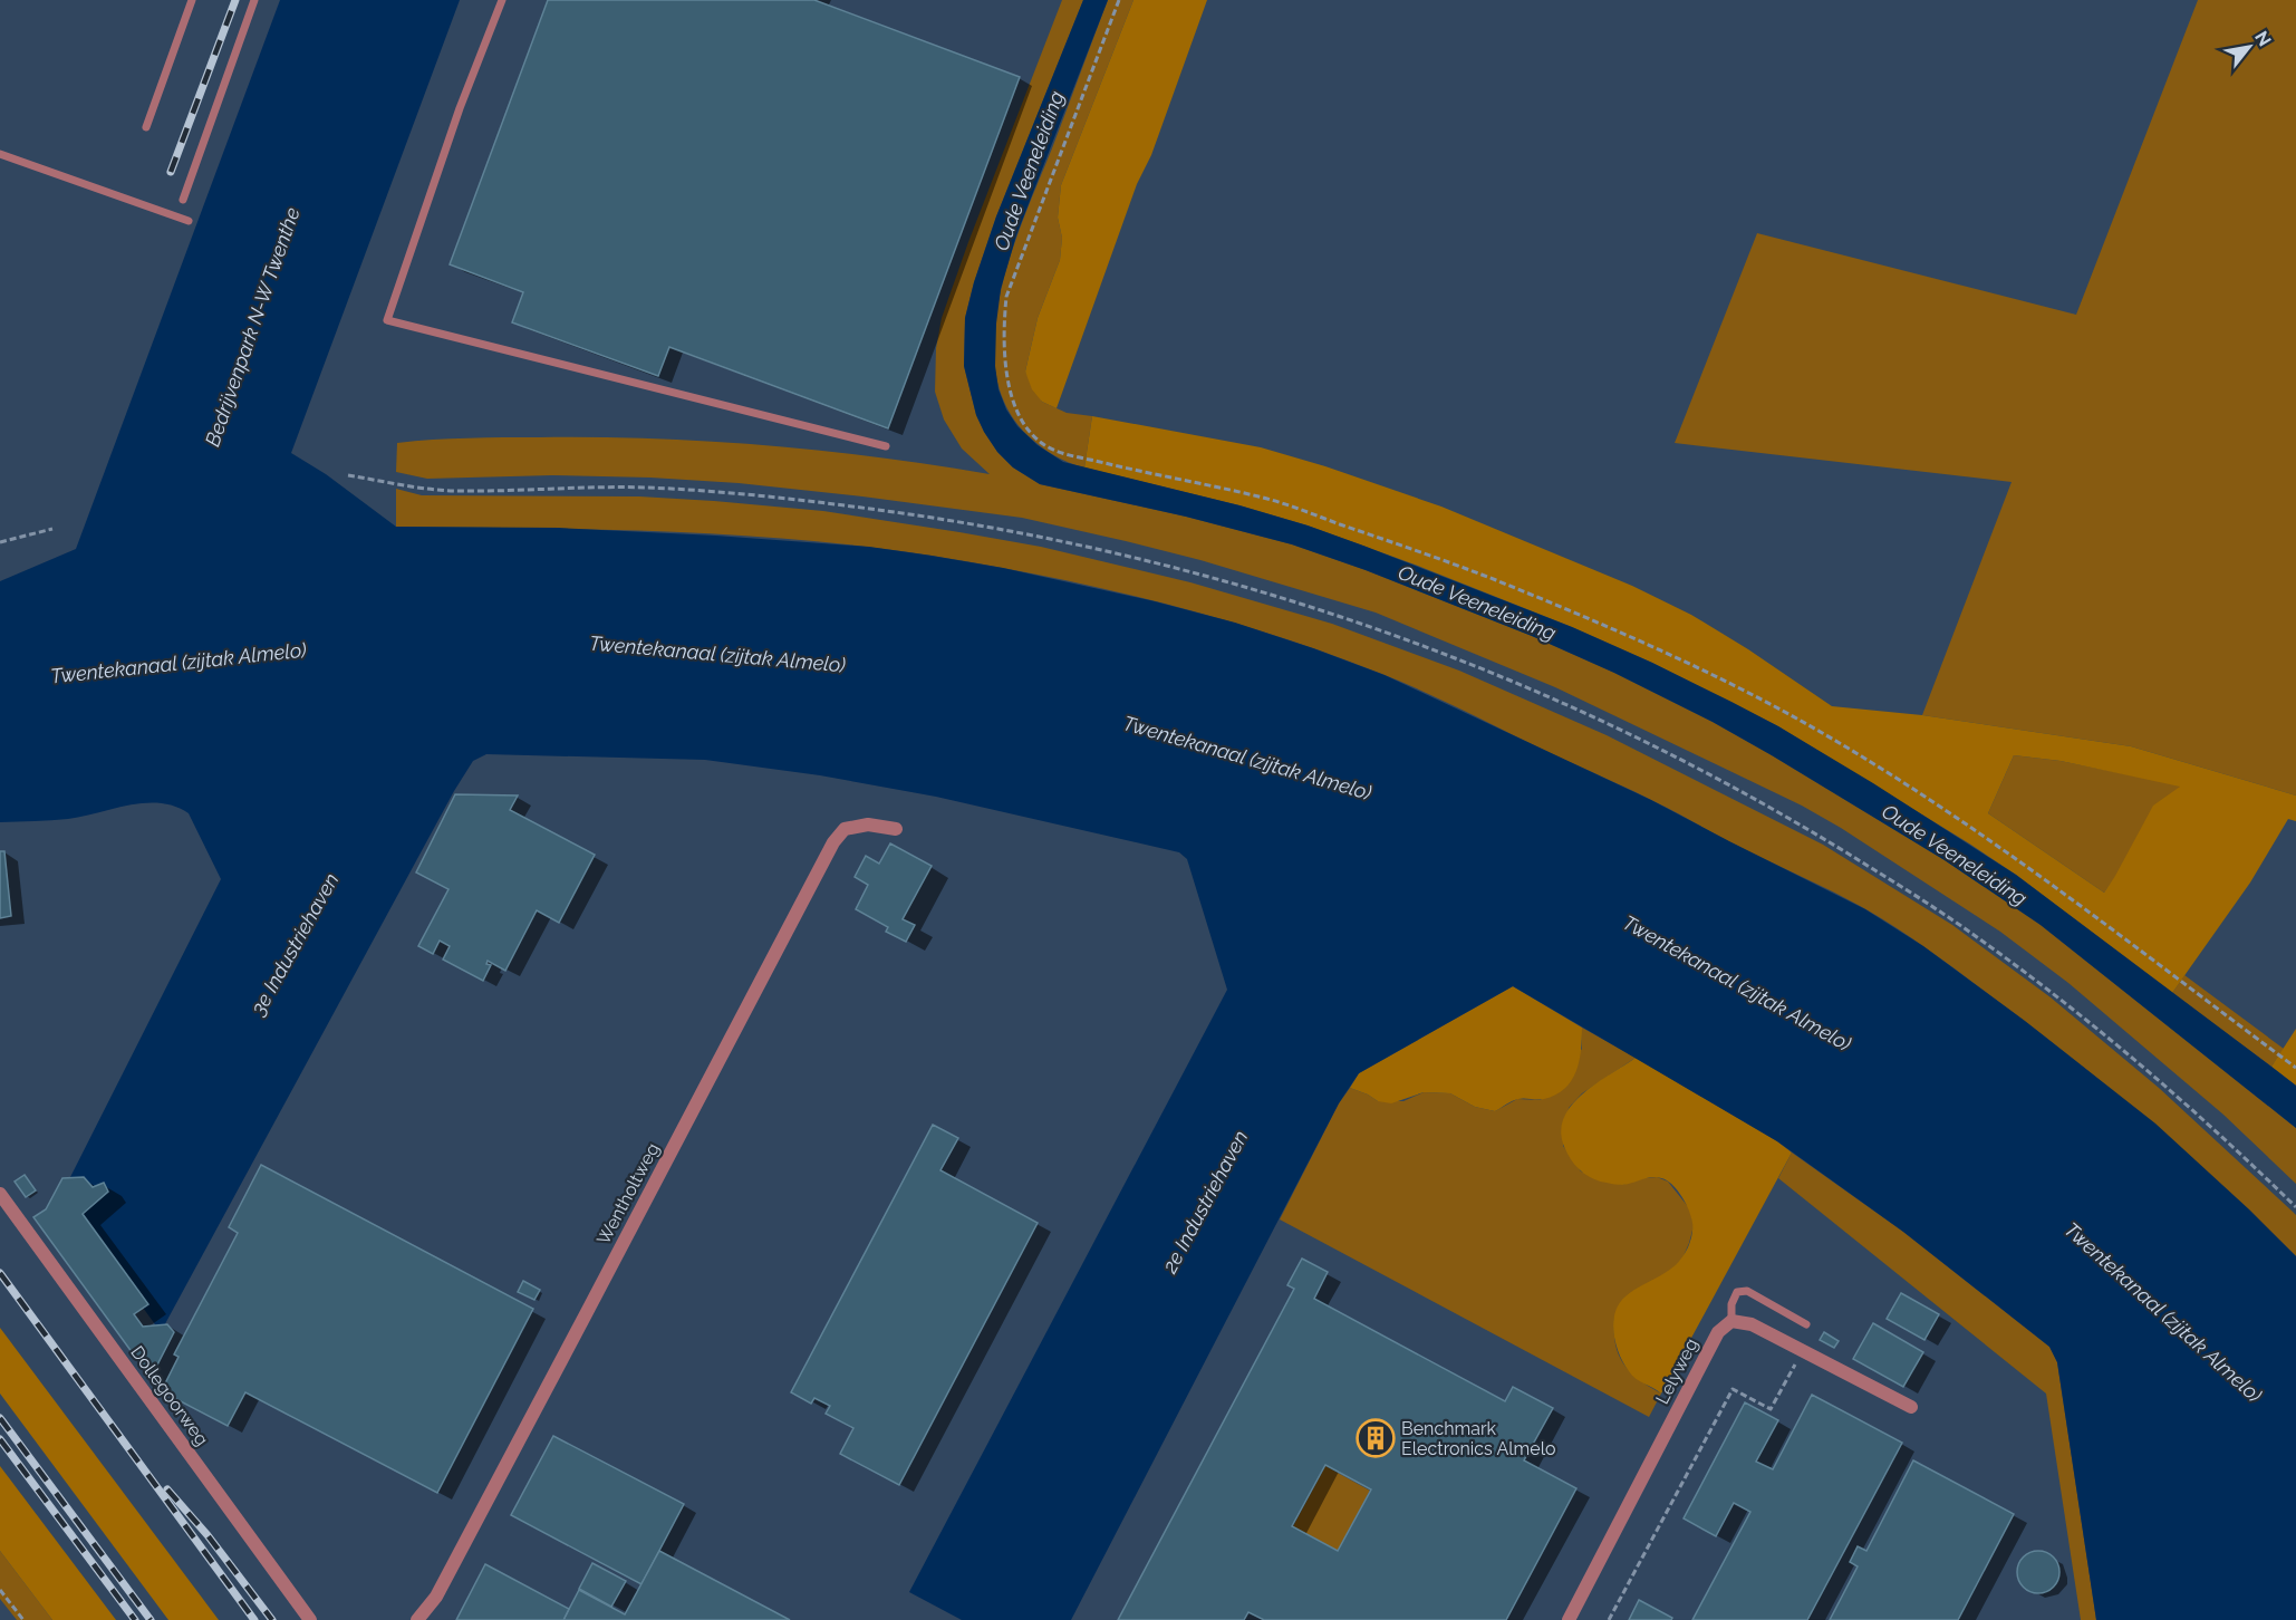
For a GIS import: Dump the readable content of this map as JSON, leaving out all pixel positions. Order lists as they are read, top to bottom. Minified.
{"streets":{"street":["Wentholtweg","Lelyweg","Dollegoorweg"]},"water":["Oude Veeneleiding","Bedrijvenpark N-W Twenthe","Twentekanaal (zijtak Almelo)","3e Industriehaven","2e Industriehaven"],"places":{"building":["Benchmark Electronics Almelo"]},"north":"top right"}
